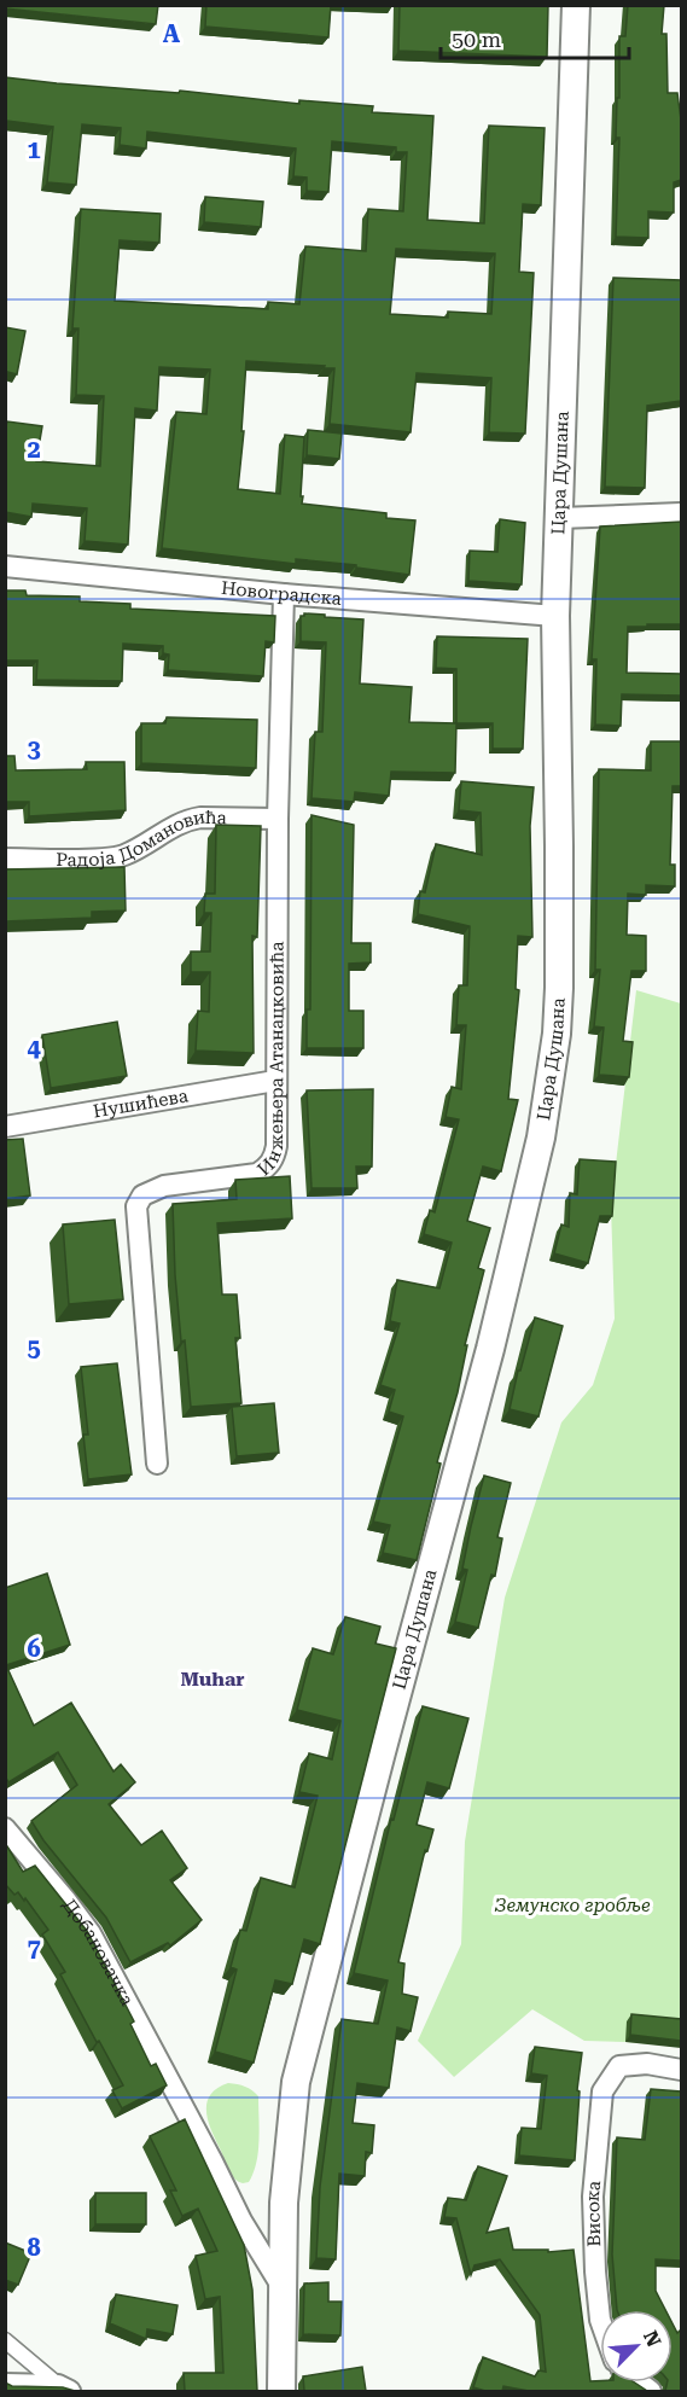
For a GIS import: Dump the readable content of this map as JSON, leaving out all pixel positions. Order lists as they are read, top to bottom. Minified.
{"streets":{"main road":["Цара Душана"],"street":["Новоградска","Радоја Домановића","Инжењера Атанацковића","Нушићева","Добановачка","Висока"]},"crossings":[["Цара Душана","Новоградска"],["Цара Душана","Добановачка"],["Новоградска","Инжењера Атанацковића"],["Радоја Домановића","Инжењера Атанацковића"],["Инжењера Атанацковића","Нушићева"]],"districts":["Muhar"],"parks":["Земунско гробље"],"scale_bar":"50 m","north":"top right","grid":{"columns":["A"],"rows":["1","2","3","4","5","6","7","8"]}}
